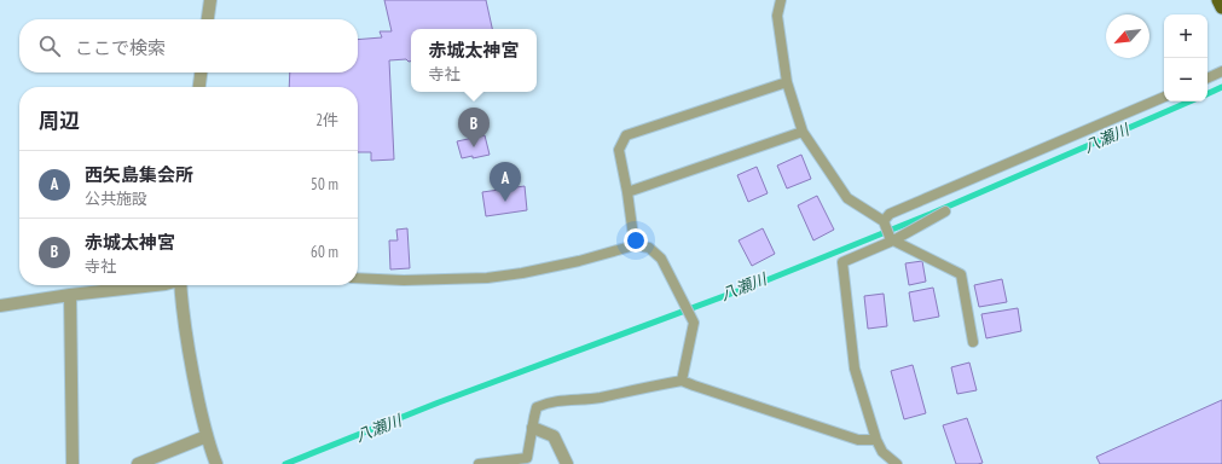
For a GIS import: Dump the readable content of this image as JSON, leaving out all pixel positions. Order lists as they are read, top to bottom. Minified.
{"water":["八瀬川"],"north":"bottom left","page":{"map_buttons":["+","−"],"search":"ここで検索","popup":["赤城太神宮","寺社"],"heading":["周辺","2件"],"pins":["B","A"],"list":[{"mark":"A","name":"西矢島集会所","note":"公共施設","value":"50 m"},{"mark":"B","name":"赤城太神宮","note":"寺社","value":"60 m"}]}}
